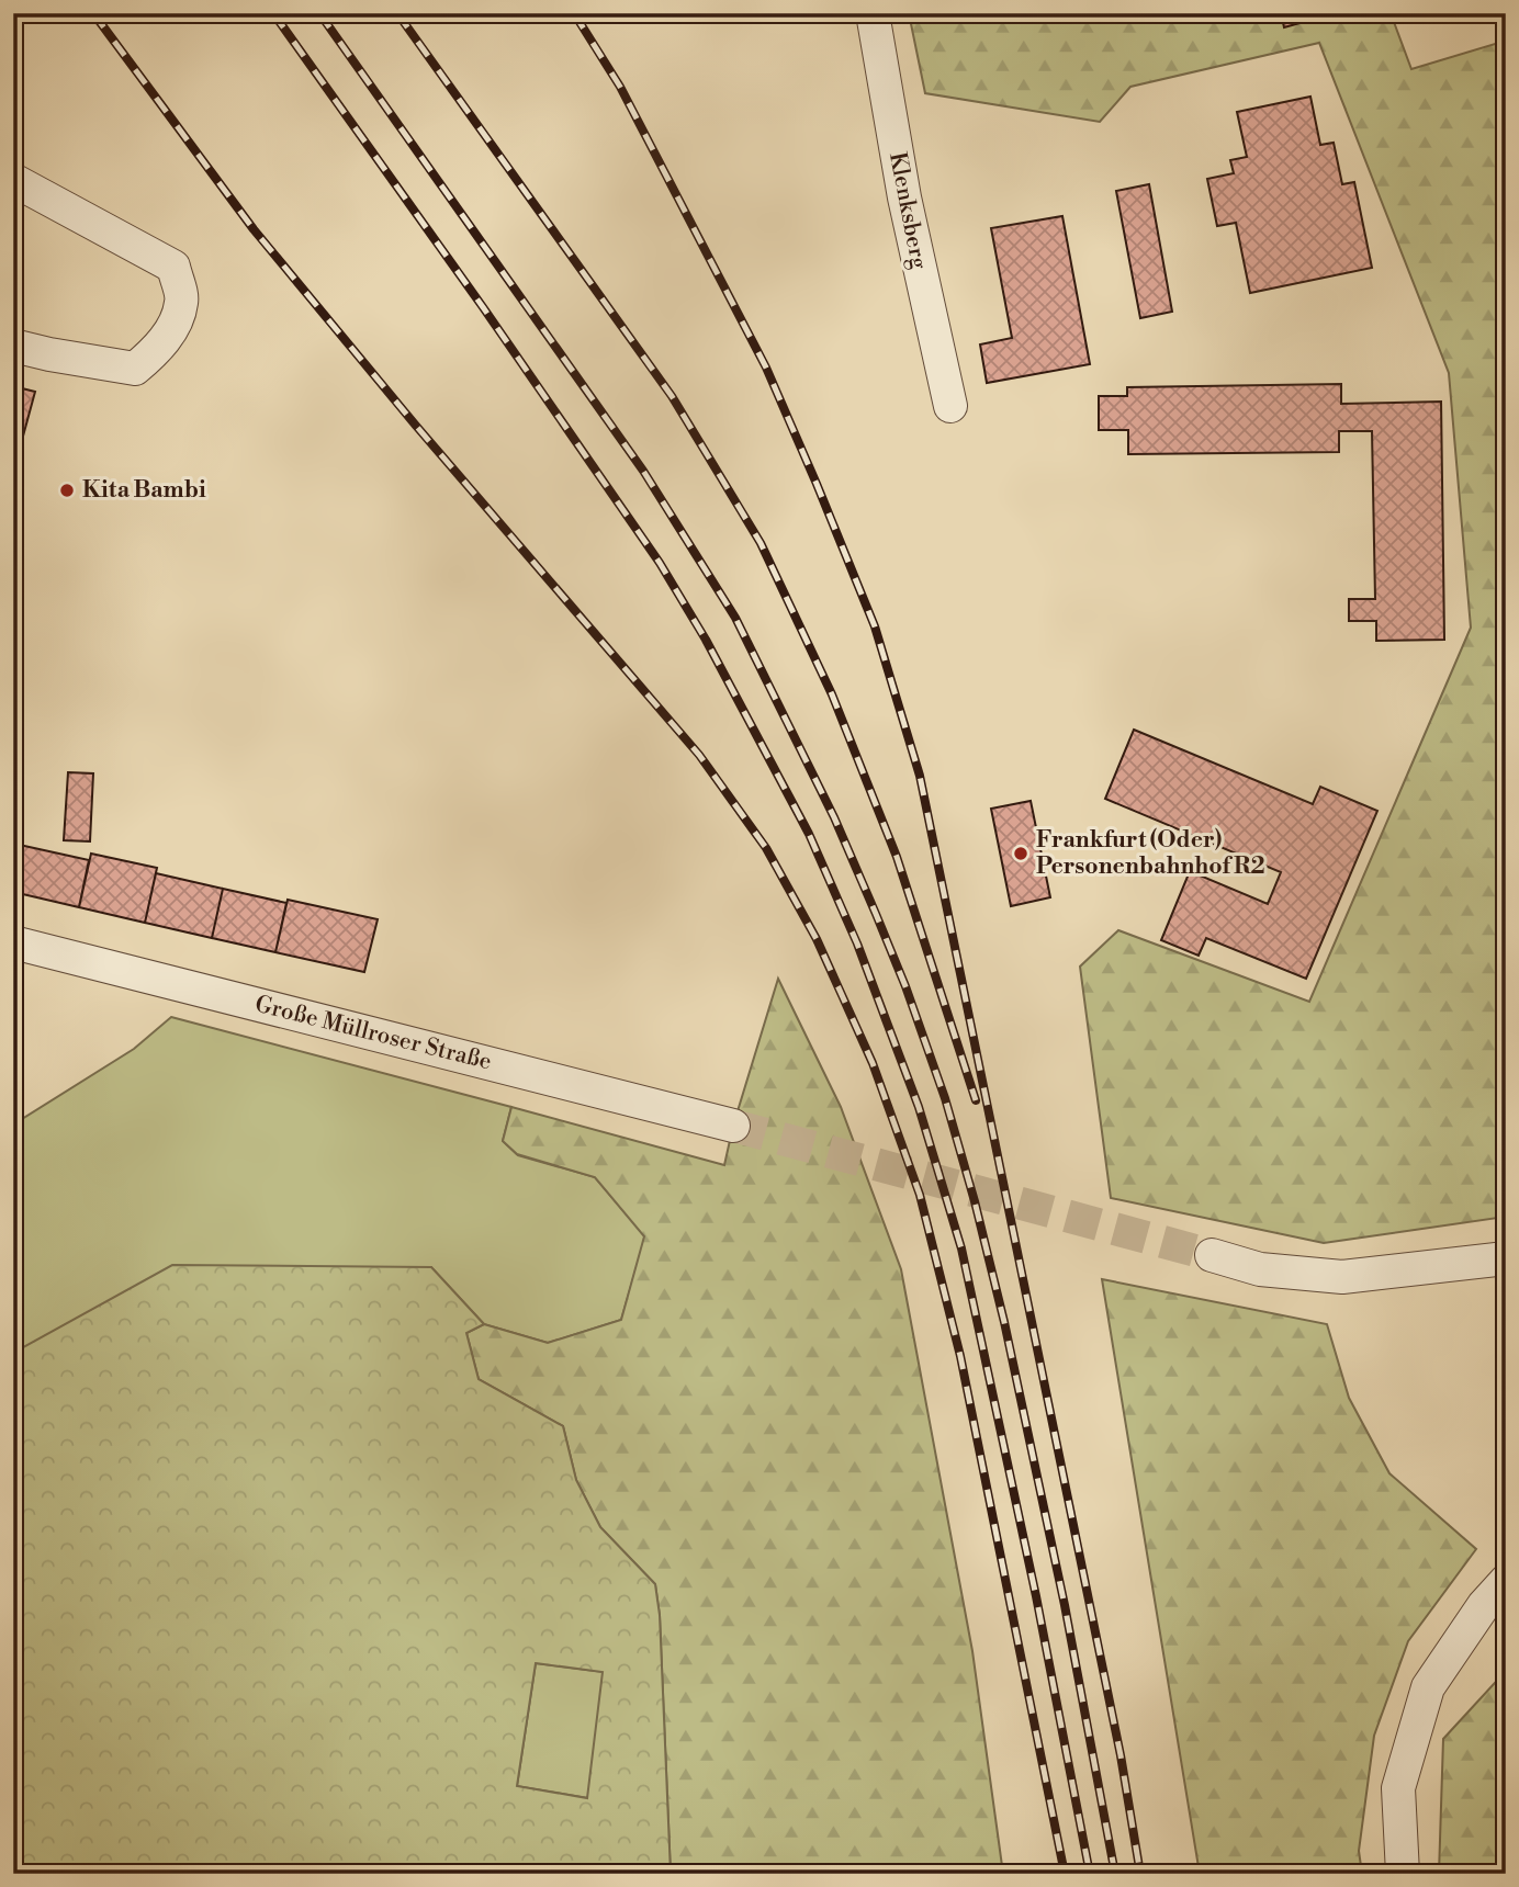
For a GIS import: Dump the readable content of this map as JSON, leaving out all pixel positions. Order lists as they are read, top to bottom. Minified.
{"streets":{"street":["Klenksberg","Große Müllroser Straße"]},"places":["Kita Bambi","Frankfurt (Oder) Personenbahnhof R2"]}
